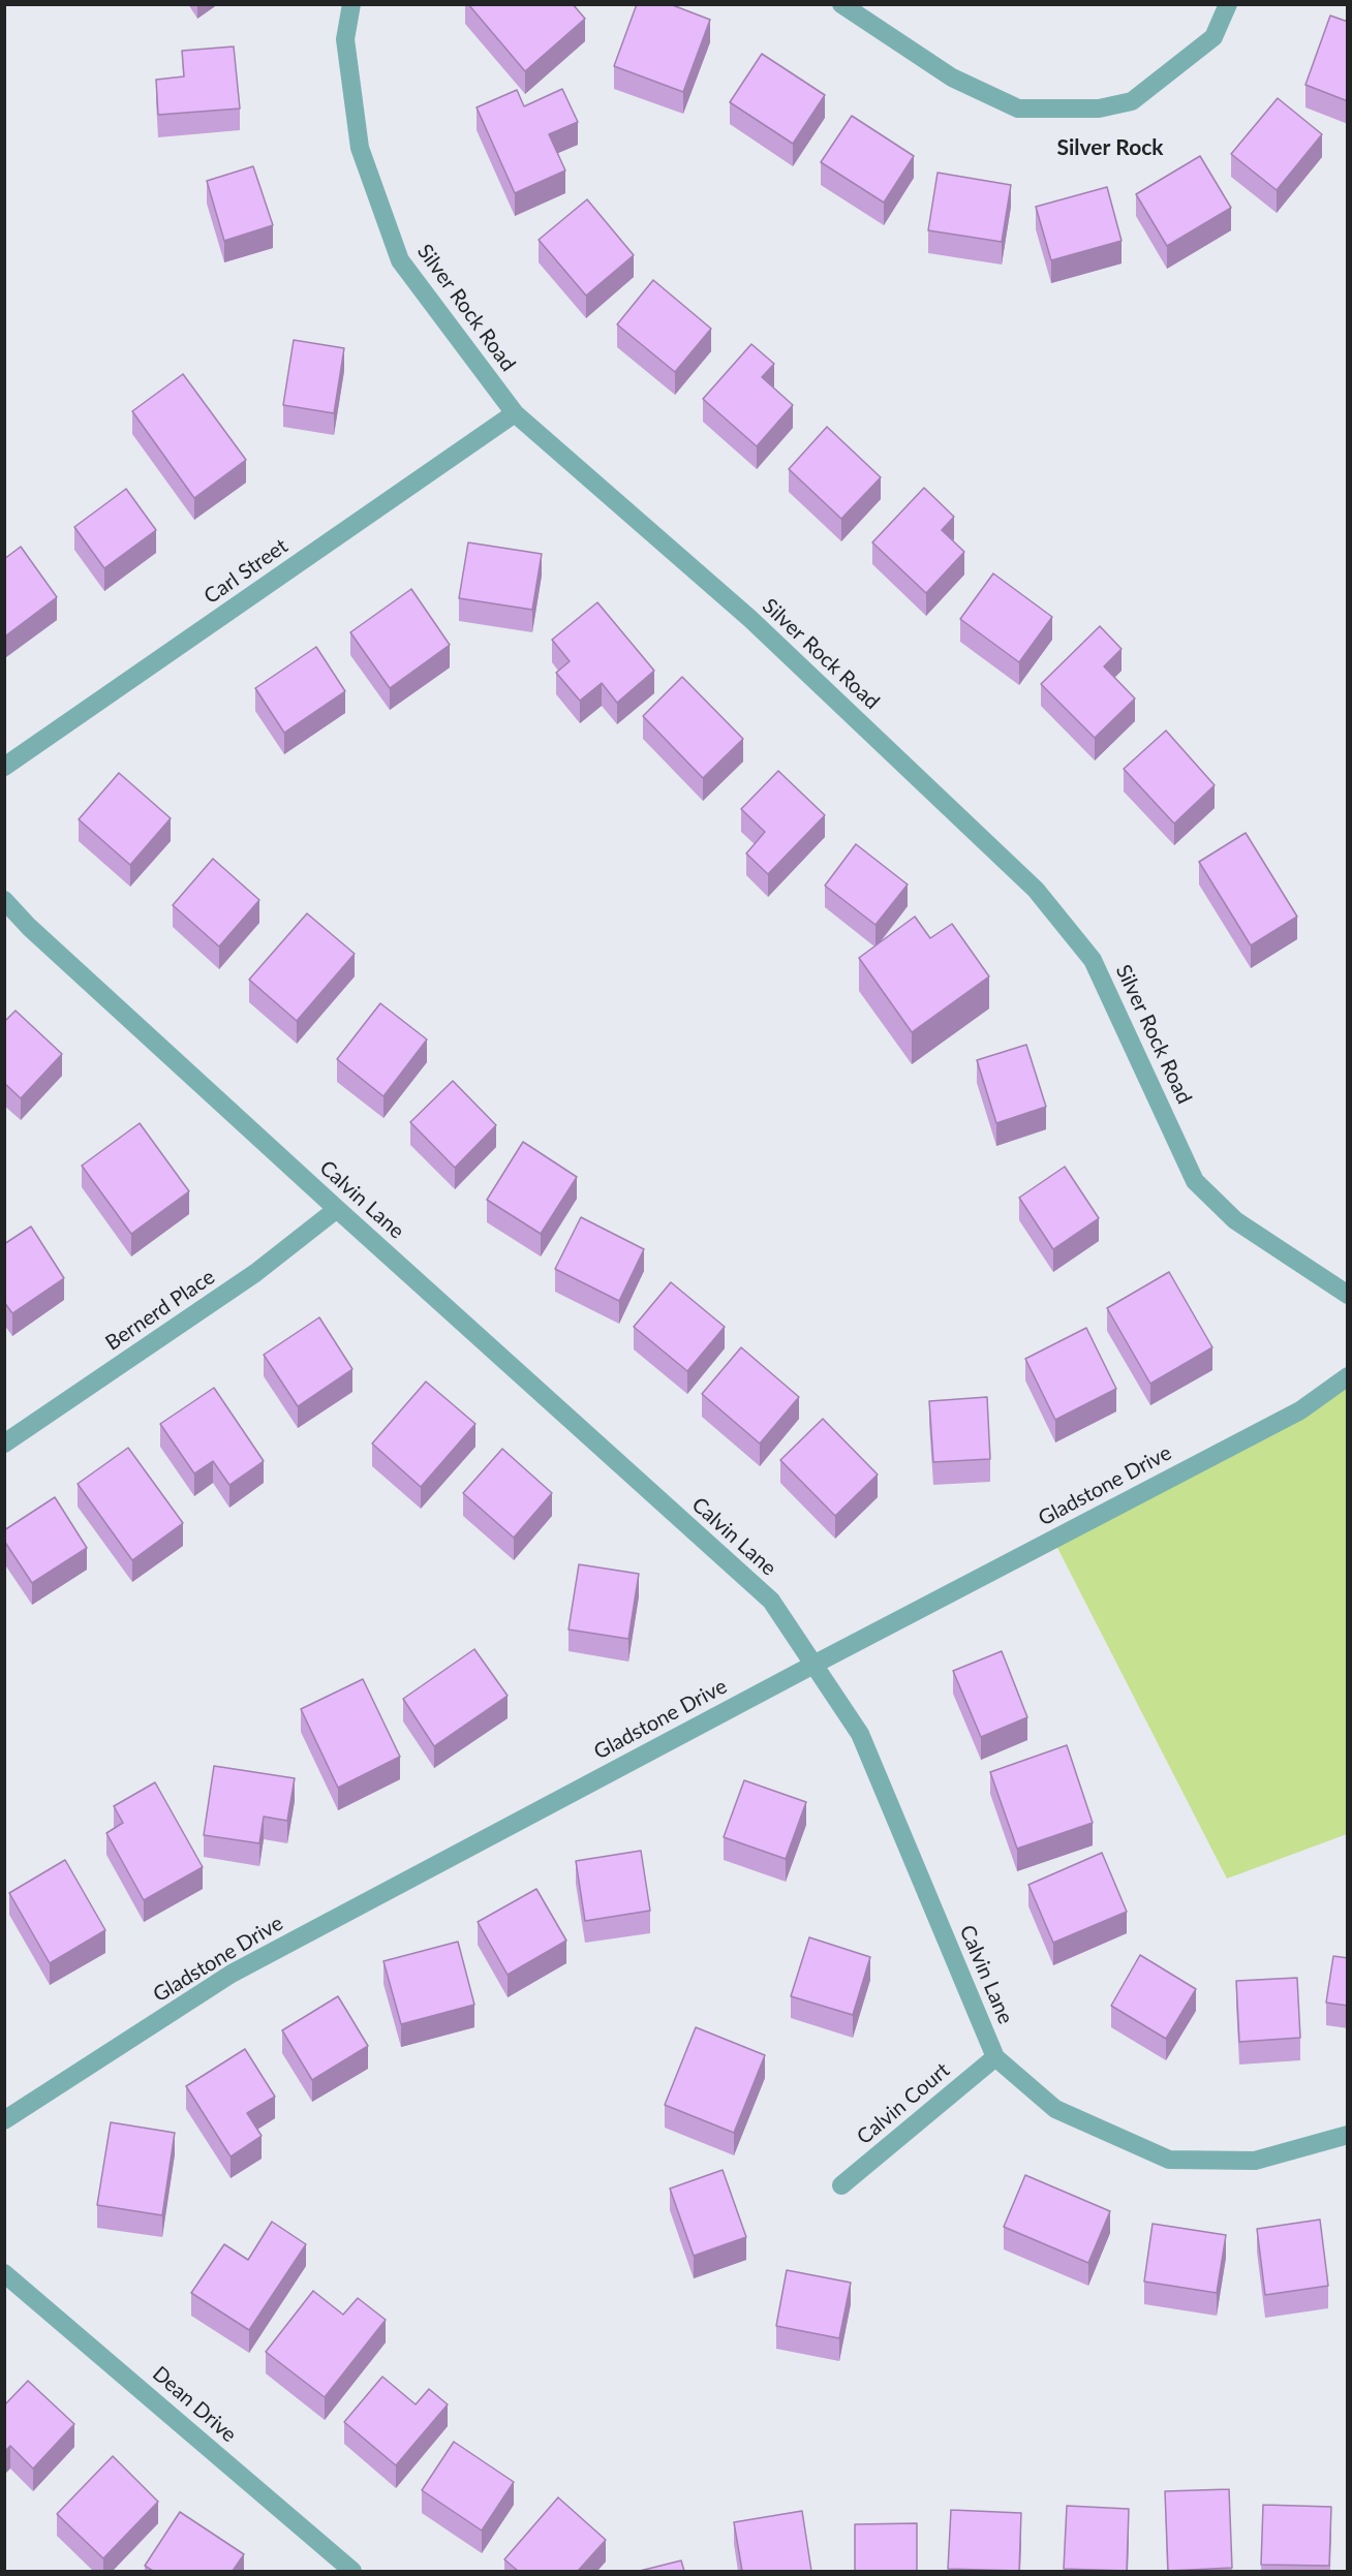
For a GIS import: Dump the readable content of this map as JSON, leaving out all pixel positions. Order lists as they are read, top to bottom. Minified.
{"streets":{"street":["Silver Rock Road","Carl Street","Calvin Lane","Bernerd Place","Gladstone Drive","Calvin Court","Dean Drive"]},"crossings":[["Silver Rock Road","Carl Street"],["Calvin Lane","Bernerd Place"],["Calvin Lane","Gladstone Drive"],["Calvin Lane","Calvin Court"]],"districts":["Silver Rock"]}
